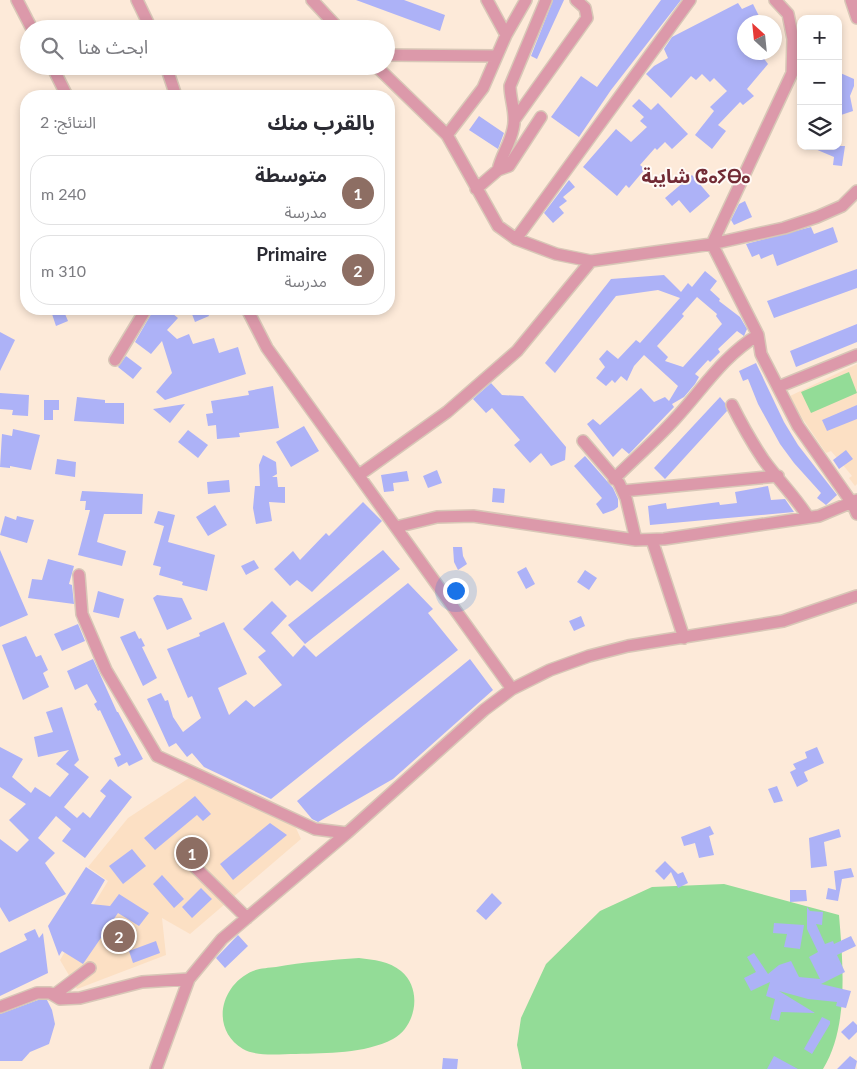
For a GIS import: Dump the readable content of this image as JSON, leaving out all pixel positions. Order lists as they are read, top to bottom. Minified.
{"districts":["شايبة ⵛⴰⵢⴱⴰ"],"north":"top left","page":{"map_buttons":["+","−"],"search":"ابحث هنا","heading":["بالقرب منك","النتائج: 2"],"list":[{"mark":"1","name":"متوسطة","note":"مدرسة","value":"240 m"},{"mark":"2","name":"Primaire","note":"مدرسة","value":"310 m"}],"pins":["1","2"]}}
